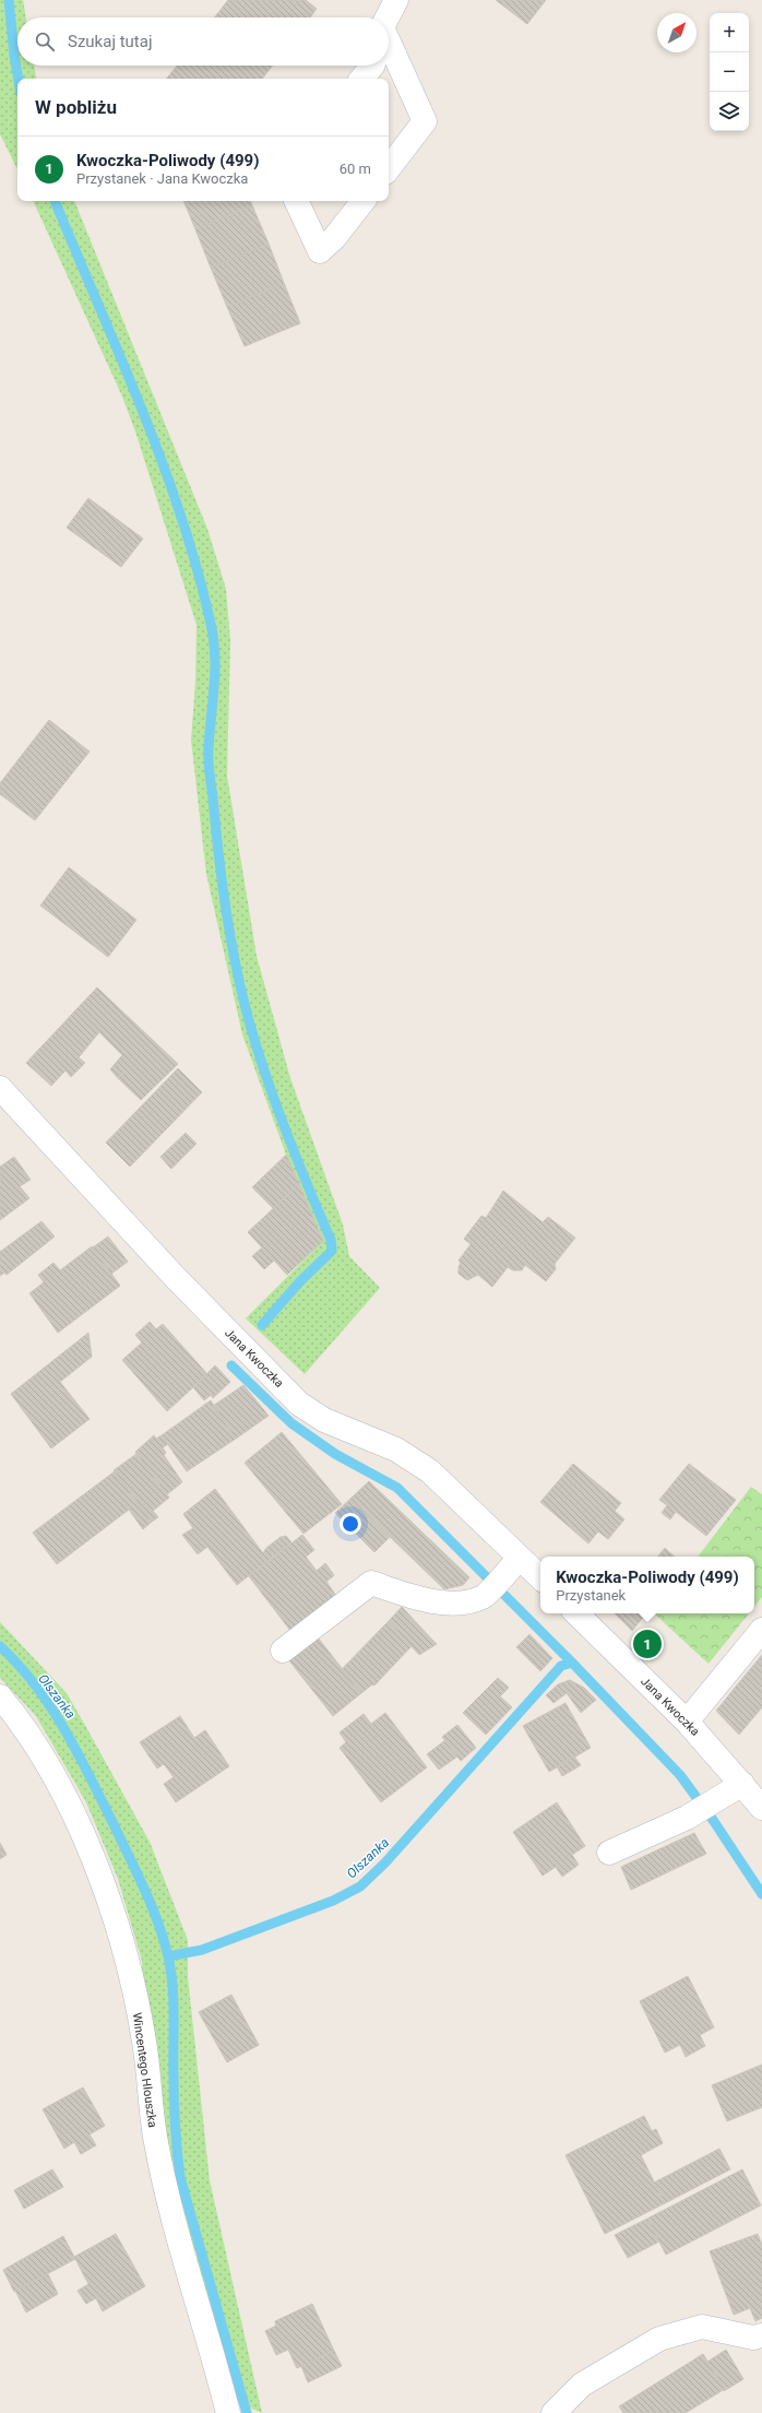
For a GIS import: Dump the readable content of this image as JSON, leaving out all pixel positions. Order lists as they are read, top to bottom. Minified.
{"streets":{"street":["Jana Kwoczka","Wincentego Hlouszka"]},"water":["Olszanka"],"north":"top right","page":{"map_buttons":["+","−"],"search":"Szukaj tutaj","heading":"W pobliżu","list":[{"mark":"1","name":"Kwoczka-Poliwody (499)","note":"Przystanek · Jana Kwoczka","value":"60 m"}],"popup":["Kwoczka-Poliwody (499)","Przystanek"],"pins":"1"}}
